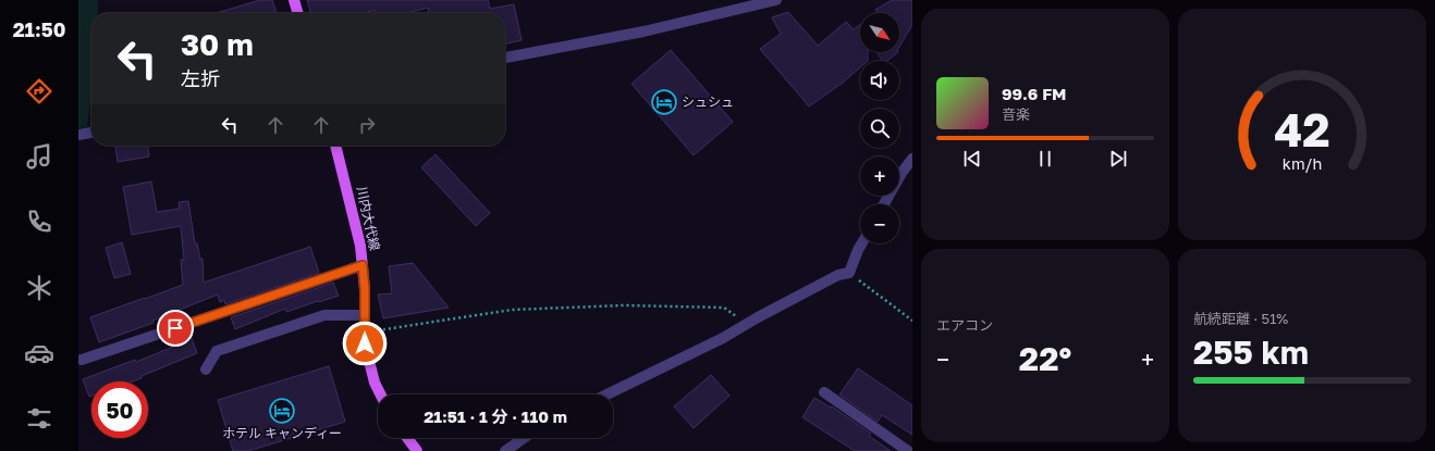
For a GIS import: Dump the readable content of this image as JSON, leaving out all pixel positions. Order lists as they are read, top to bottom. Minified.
{"streets":{"main road":["川内大代線"]},"places":{"hotel":["シュシュ","ホテル キャンディー"]},"north":"bottom right","page":{"tabs":"21:50","map_buttons":["+","−"],"turn":["30 m","左折"],"song":["99.6 FM","音楽"],"tile":["エアコン",["航続距離 · 51%","255 km"]],"heat":["−","22°","+"],"limit":"50","trip":"21:51 · 1 分 · 110 m","gauge":["42","km/h"]}}
